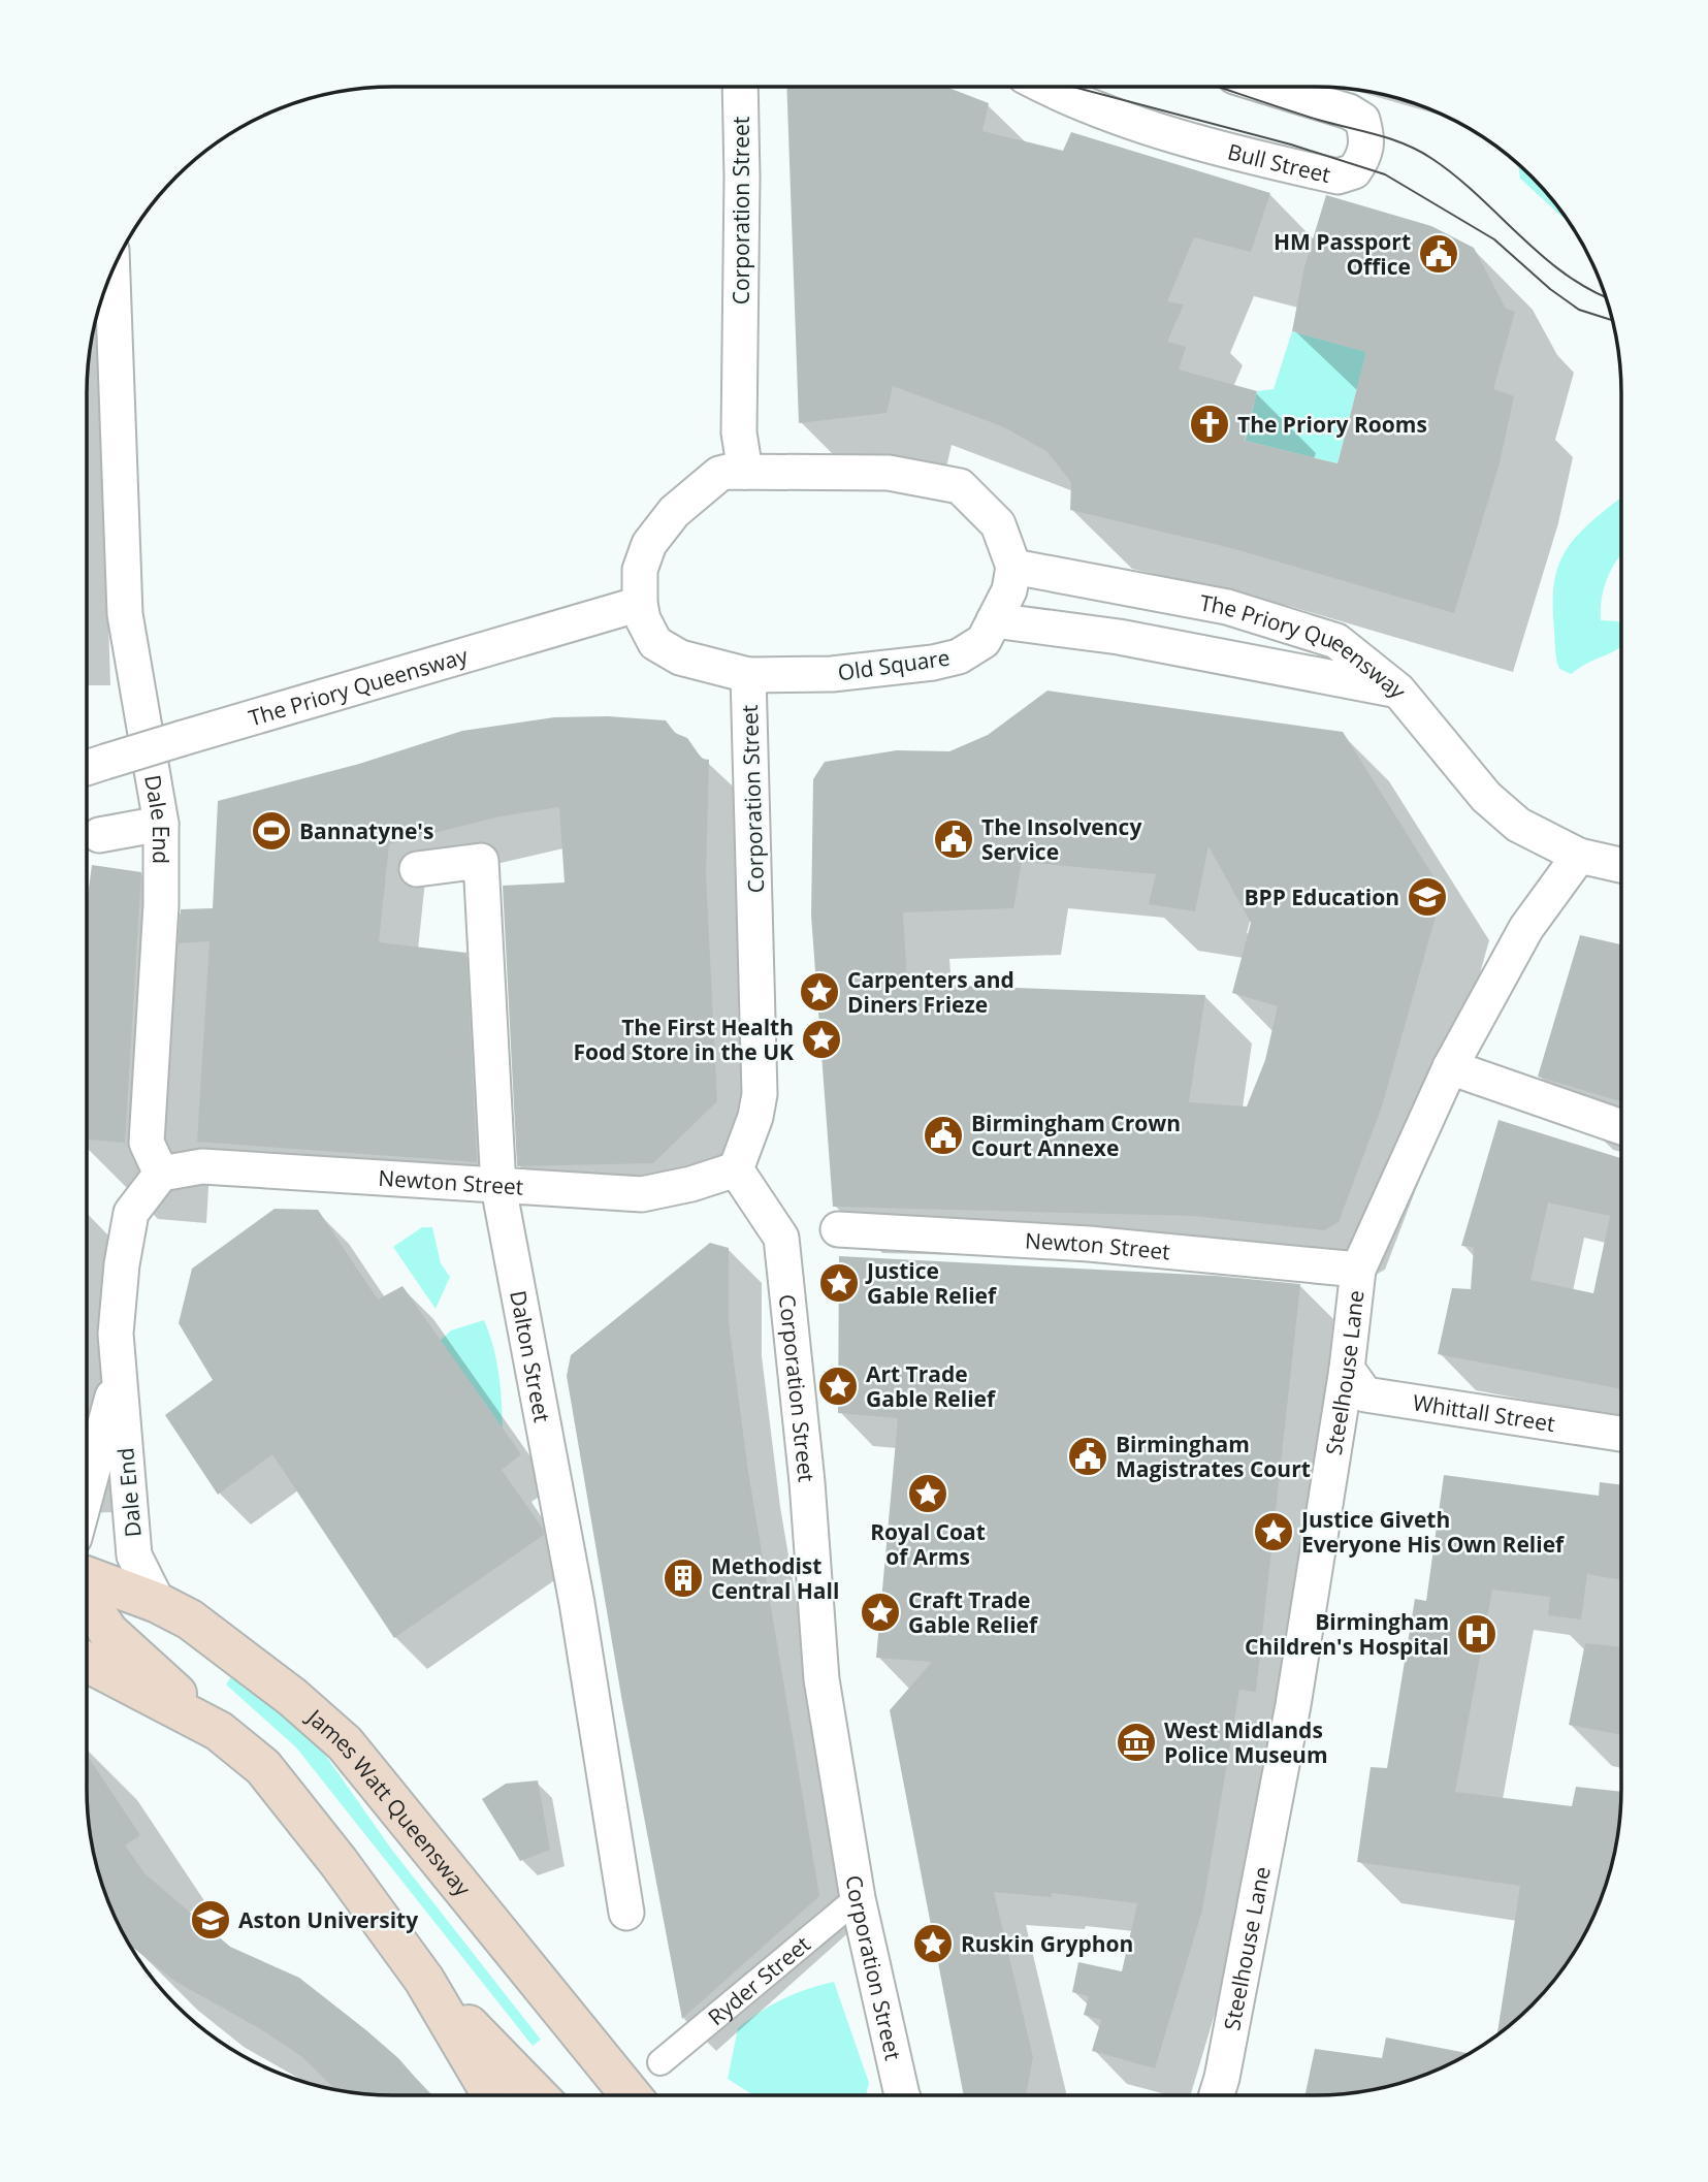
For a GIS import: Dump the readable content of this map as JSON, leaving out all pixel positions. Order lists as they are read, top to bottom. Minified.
{"streets":{"main road":["James Watt Queensway"],"street":["Bull Street","Corporation Street","The Priory Queensway","Old Square","Dale End","Newton Street","Dalton Street","Steelhouse Lane","Whittall Street","Ryder Street"]},"crossings":[["Corporation Street","Old Square"],["Corporation Street","Newton Street"],["Corporation Street","Ryder Street"],["The Priory Queensway","Old Square"],["Dale End","Newton Street"],["Dale End","James Watt Queensway"],["Newton Street","Dalton Street"],["Newton Street","Steelhouse Lane"],["Steelhouse Lane","Whittall Street"]],"places":{"public building":["HM Passport Office","The Insolvency Service","Birmingham Crown Court Annexe","Birmingham Magistrates Court"],"church":["The Priory Rooms"],"sports":["Bannatyne's"],"school or university":["BPP Education","Aston University"],"place":["Carpenters and Diners Frieze","The First Health Food Store in the UK","Justice Gable Relief","Art Trade Gable Relief","Royal Coat of Arms","Justice Giveth Everyone His Own Relief","Craft Trade Gable Relief","Ruskin Gryphon"],"building":["Methodist Central Hall"],"hospital":["Birmingham Children's Hospital"],"museum":["West Midlands Police Museum"]}}
